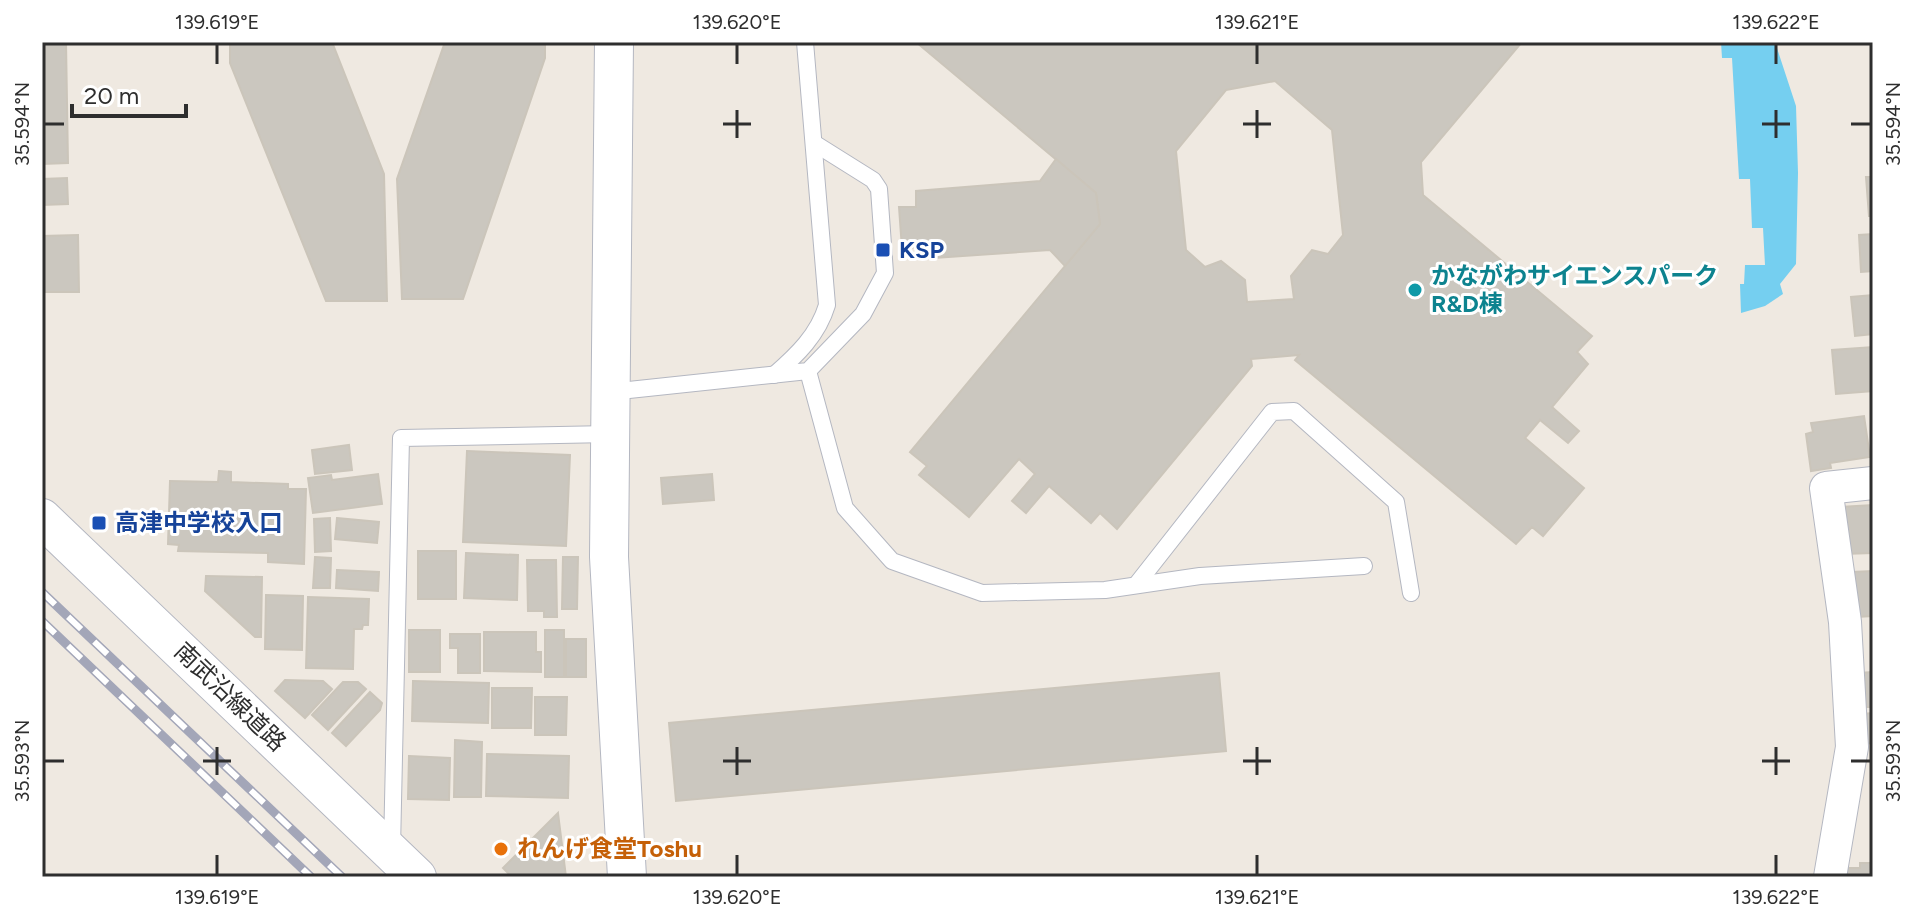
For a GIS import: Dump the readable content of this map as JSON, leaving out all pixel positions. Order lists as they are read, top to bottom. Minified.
{"streets":{"street":["南武沿線道路"]},"places":{"transit":["KSP","高津中学校入口"],"other":["かながわサイエンスパーク R&D棟","れんげ食堂Toshu"]},"scale_bar":"20 m","coordinates":["139.619°E","139.620°E","139.621°E","139.622°E","35.594°N","35.593°N"]}
